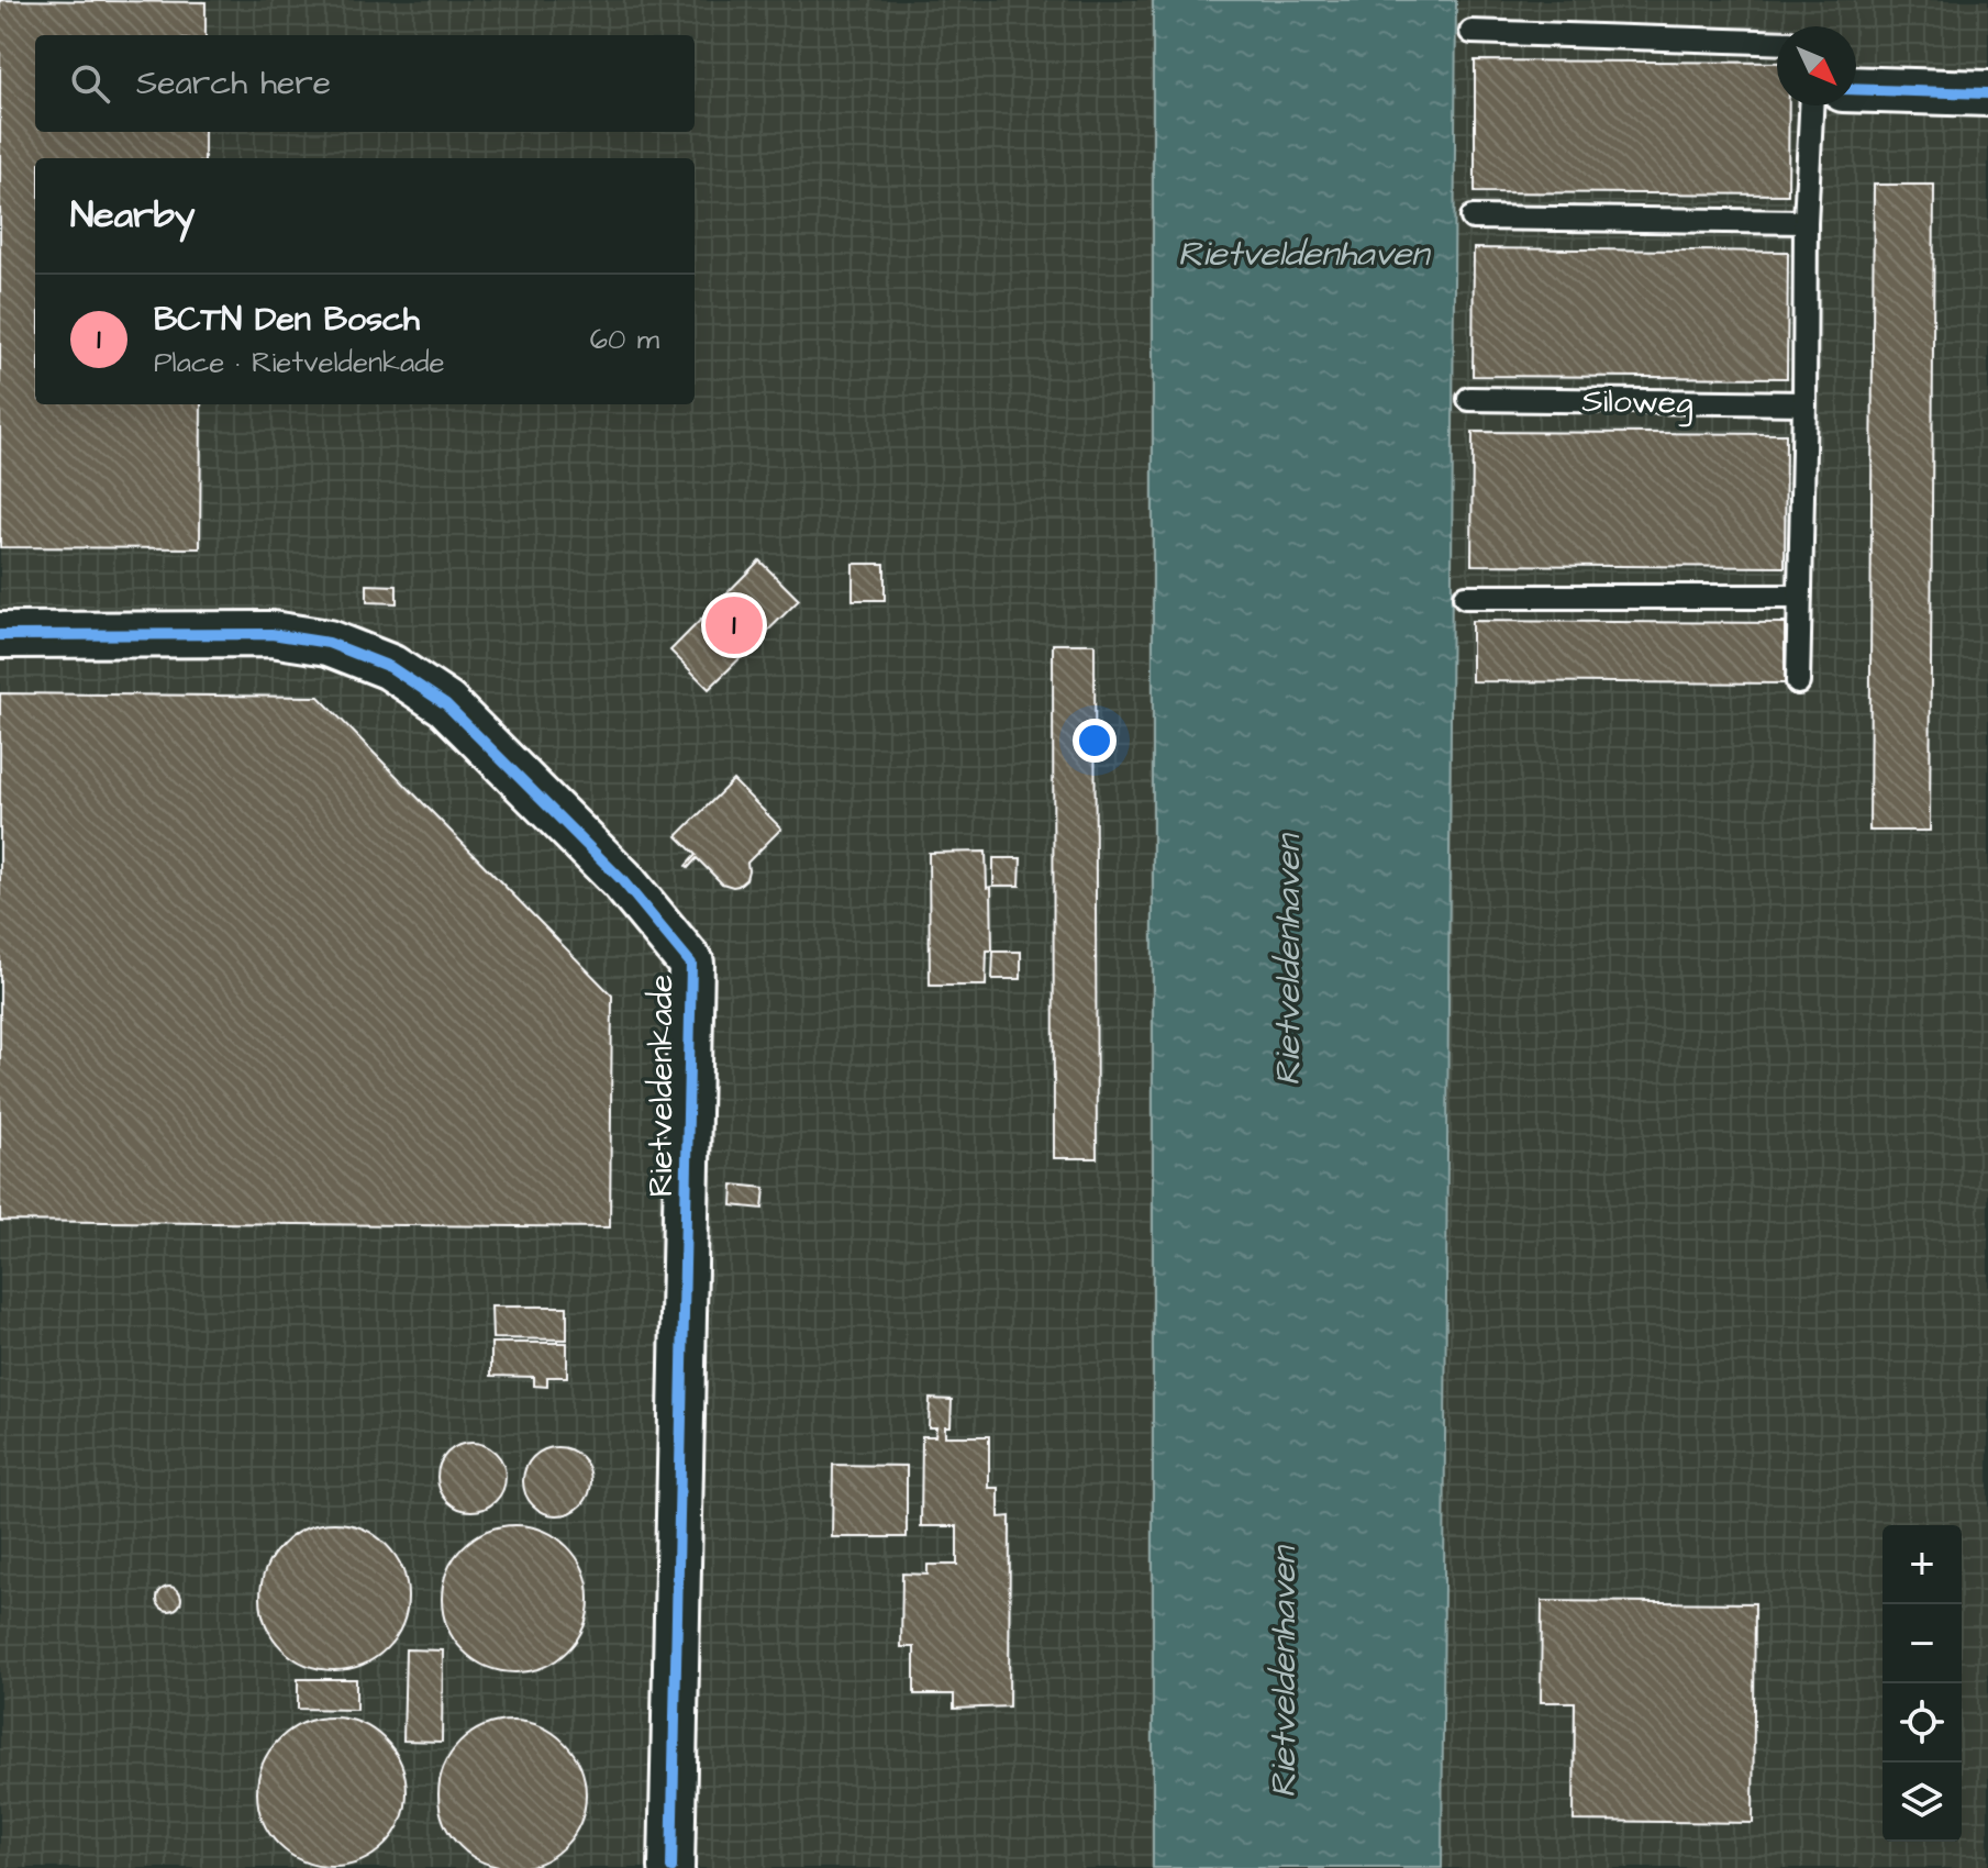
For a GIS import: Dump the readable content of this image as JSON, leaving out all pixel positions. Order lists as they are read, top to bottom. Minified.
{"streets":{"street":["Rietveldenkade"],"lane":["Siloweg"]},"water":["Rietveldenhaven"],"north":"bottom right","page":{"search":"Search here","heading":"Nearby","list":[{"mark":"1","name":"BCTN Den Bosch","note":"Place · Rietveldenkade","value":"60 m"}],"pins":"1","map_buttons":["+","−"]}}
